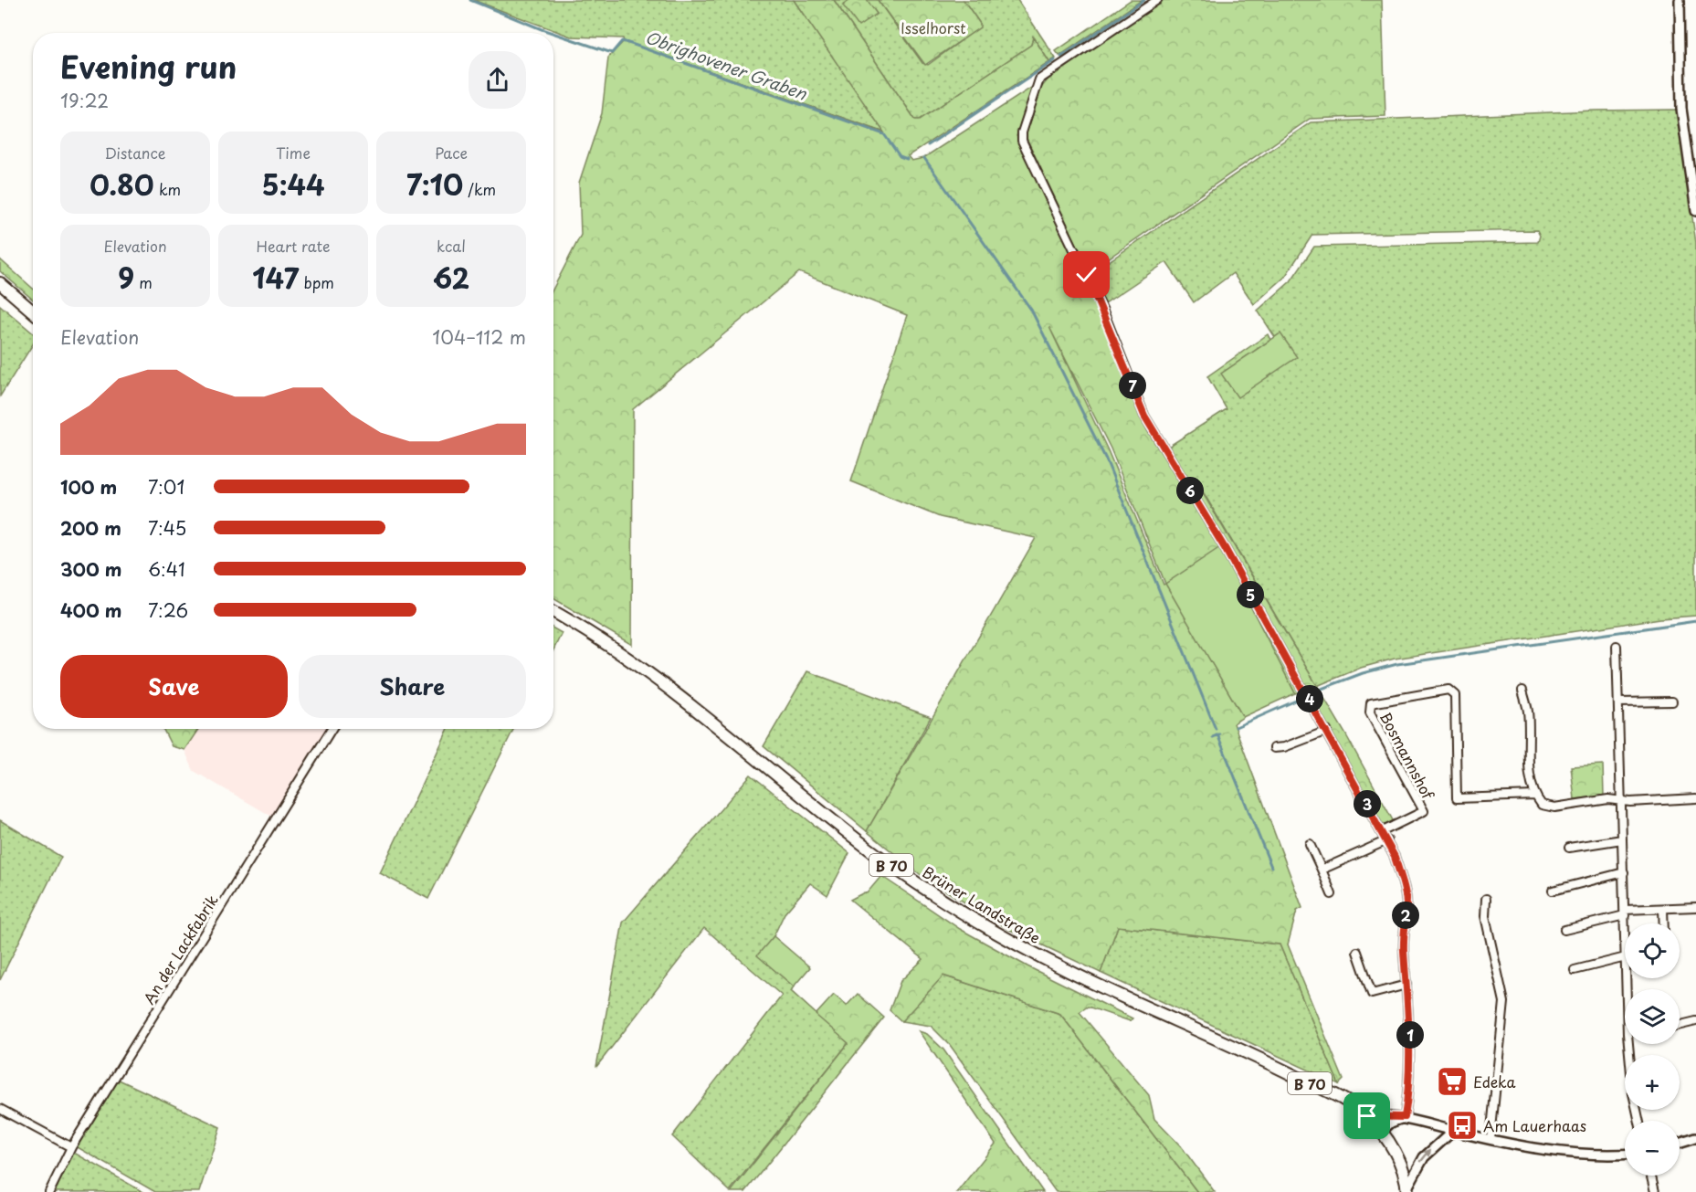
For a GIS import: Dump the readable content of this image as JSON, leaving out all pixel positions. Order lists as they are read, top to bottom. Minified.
{"streets":{"main road":["B 70","Brüner Landstraße"],"street":["Bosmannshof","An der Lackfabrik"]},"water":["Obrighovener Graben"],"parks":["Isselhorst"],"places":{"supermarket":["Edeka"],"bus stop":["Am Lauerhaas"]},"page":{"heading":["Evening run","19:22"],"stats":[["Distance","0.80 km"],["Time","5:44"],["Pace","7:10 /km"],["Elevation","9 m"],["Heart rate","147 bpm"],["kcal","62"]],"chart":["Elevation","104–112 m"],"pins":["7","6","5","4","3","2","1"],"list":[{"name":"100 m","note":"7:01"},{"name":"200 m","note":"7:45"},{"name":"300 m","note":"6:41"},{"name":"400 m","note":"7:26"}],"buttons":["Save","Share"],"map_buttons":["+","−"]}}
